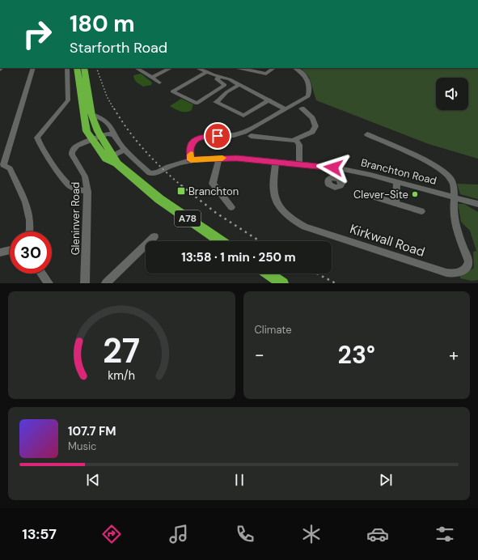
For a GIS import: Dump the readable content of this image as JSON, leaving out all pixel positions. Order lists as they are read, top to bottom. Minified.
{"streets":{"highway":["A78"],"street":["Branchton Road","Gleninver Road","Kirkwall Road"]},"crossings":[["Branchton Road","Kirkwall Road"],["Gleninver Road","A78"]],"places":{"transit":["Branchton"],"other":["Clever-Site"]},"page":{"turn":["180 m","Starforth Road"],"limit":"30","trip":"13:58 · 1 min · 250 m","tile":"Climate","heat":["−","23°","+"],"song":["107.7 FM","Music"],"tabs":"13:57","gauge":["27","km/h"]}}
